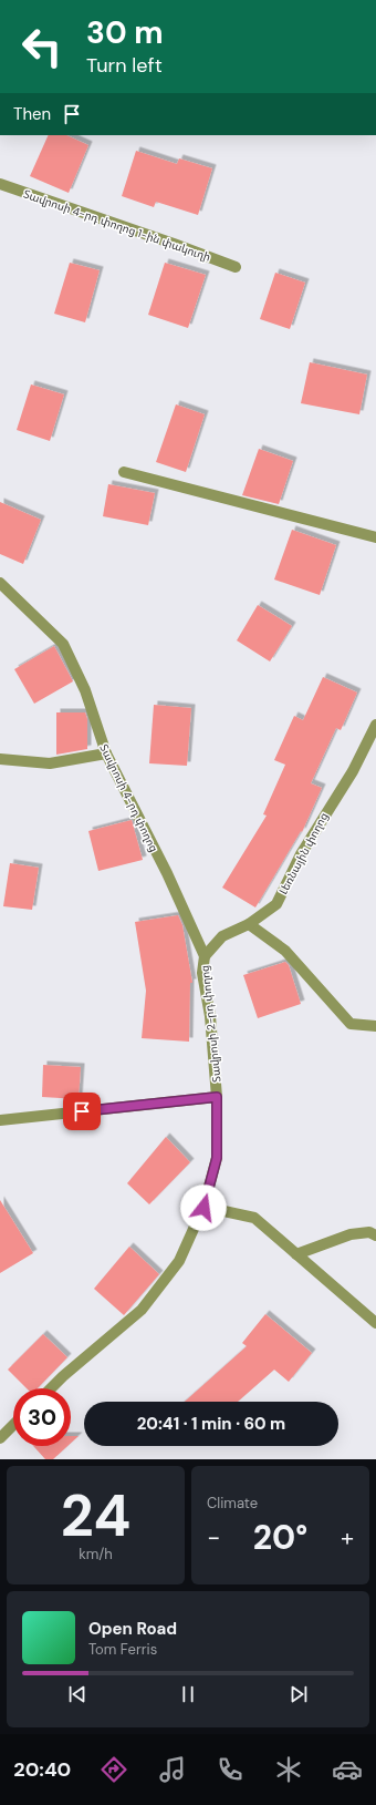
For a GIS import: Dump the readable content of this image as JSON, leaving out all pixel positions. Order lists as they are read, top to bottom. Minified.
{"streets":{"street":["Տավրոսի 4-րդ փողոց 1-ին փակուղի","Տավրոսի 4-րդ փողոց","Լեռնային փողոց","Տավրոսի 2-րդ փողոց"]},"crossings":[["Տավրոսի 4-րդ փողոց","Լեռնային փողոց"],["Տավրոսի 4-րդ փողոց","Տավրոսի 2-րդ փողոց"],["Լեռնային փողոց","Տավրոսի 2-րդ փողոց"]],"page":{"turn":["30 m","Turn left"],"then":"Then","limit":"30","trip":"20:41 · 1 min · 60 m","tile":[["24","km/h"],"Climate"],"heat":["−","20°","+"],"song":["Open Road","Tom Ferris"],"tabs":"20:40"}}
